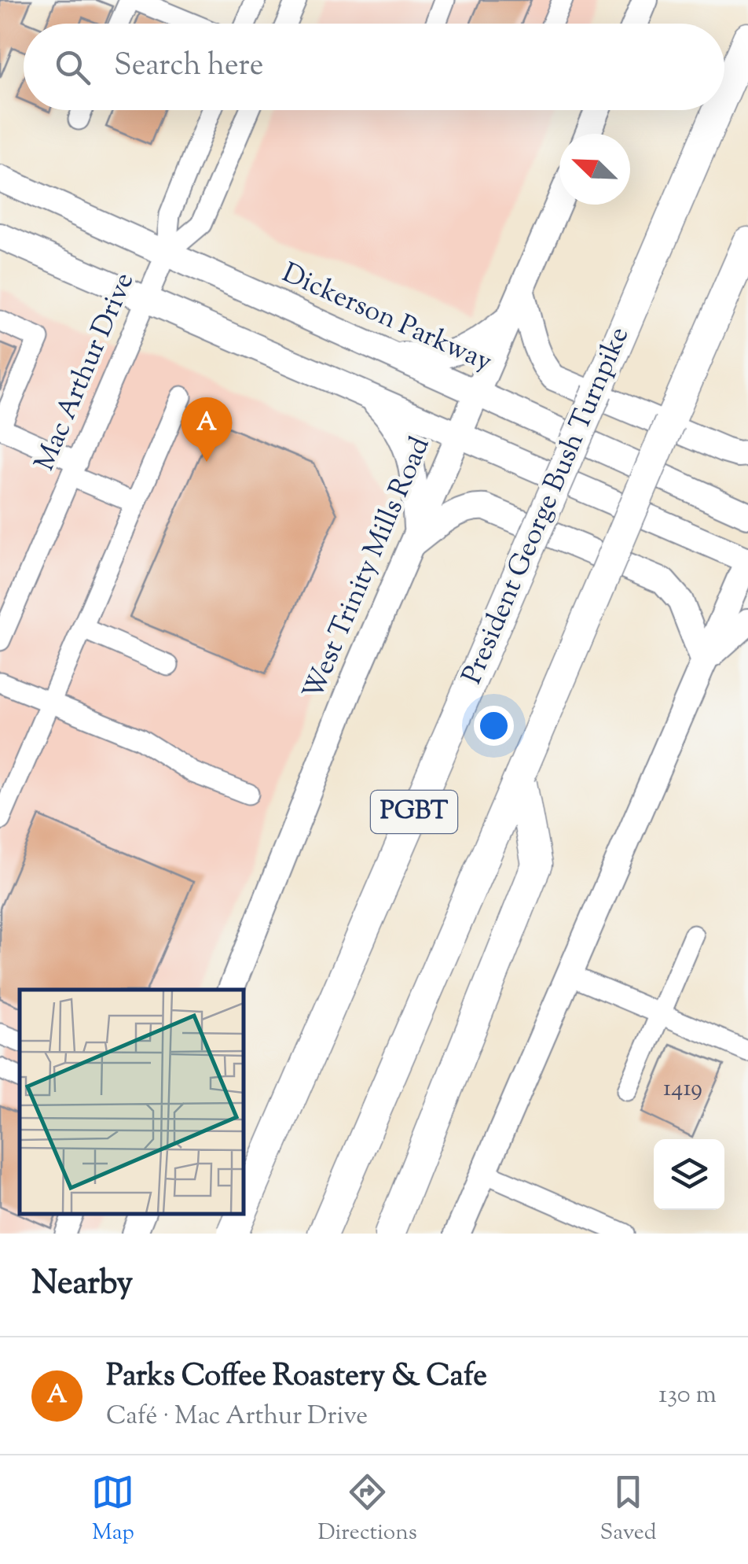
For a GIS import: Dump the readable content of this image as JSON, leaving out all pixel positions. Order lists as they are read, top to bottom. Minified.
{"streets":{"highway":["President George Bush Turnpike","PGBT"],"main road":["Dickerson Parkway","West Trinity Mills Road"],"street":["Mac Arthur Drive"]},"crossings":[["Dickerson Parkway","Mac Arthur Drive"],["Dickerson Parkway","West Trinity Mills Road"]],"house_numbers":["1419"],"north":"top left","page":{"search":"Search here","pins":"A","heading":"Nearby","list":[{"mark":"A","name":"Parks Coffee Roastery & Cafe","note":"Café · Mac Arthur Drive","value":"130 m"}],"nav":["Map","Directions","Saved"]}}
